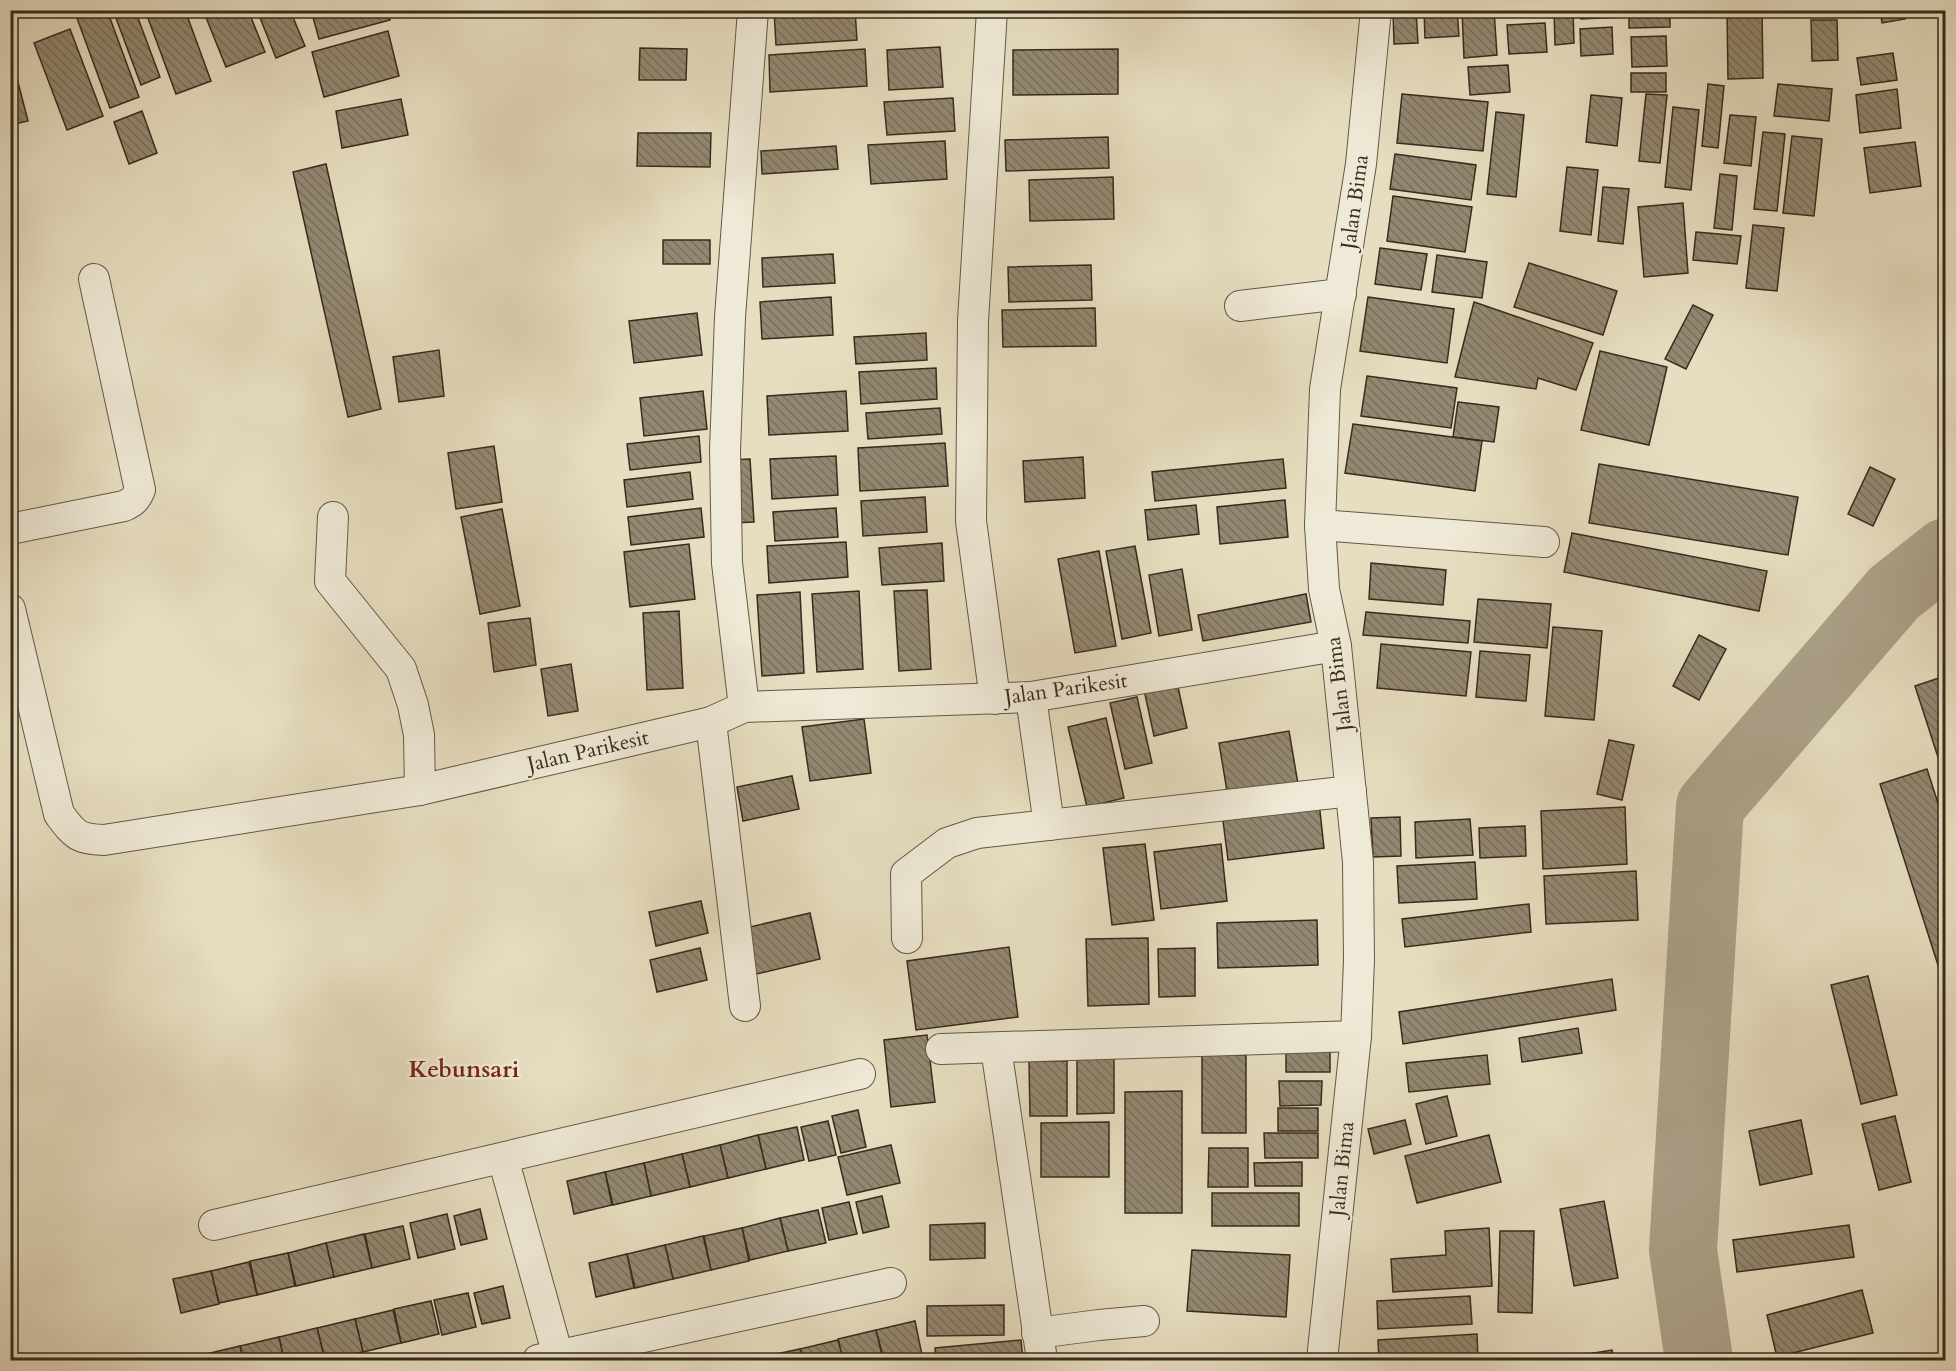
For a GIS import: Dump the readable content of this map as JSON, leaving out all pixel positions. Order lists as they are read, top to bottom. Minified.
{"streets":{"street":["Jalan Bima","Jalan Parikesit"]},"crossings":[["Jalan Bima","Jalan Parikesit"]],"districts":["Kebunsari"]}
